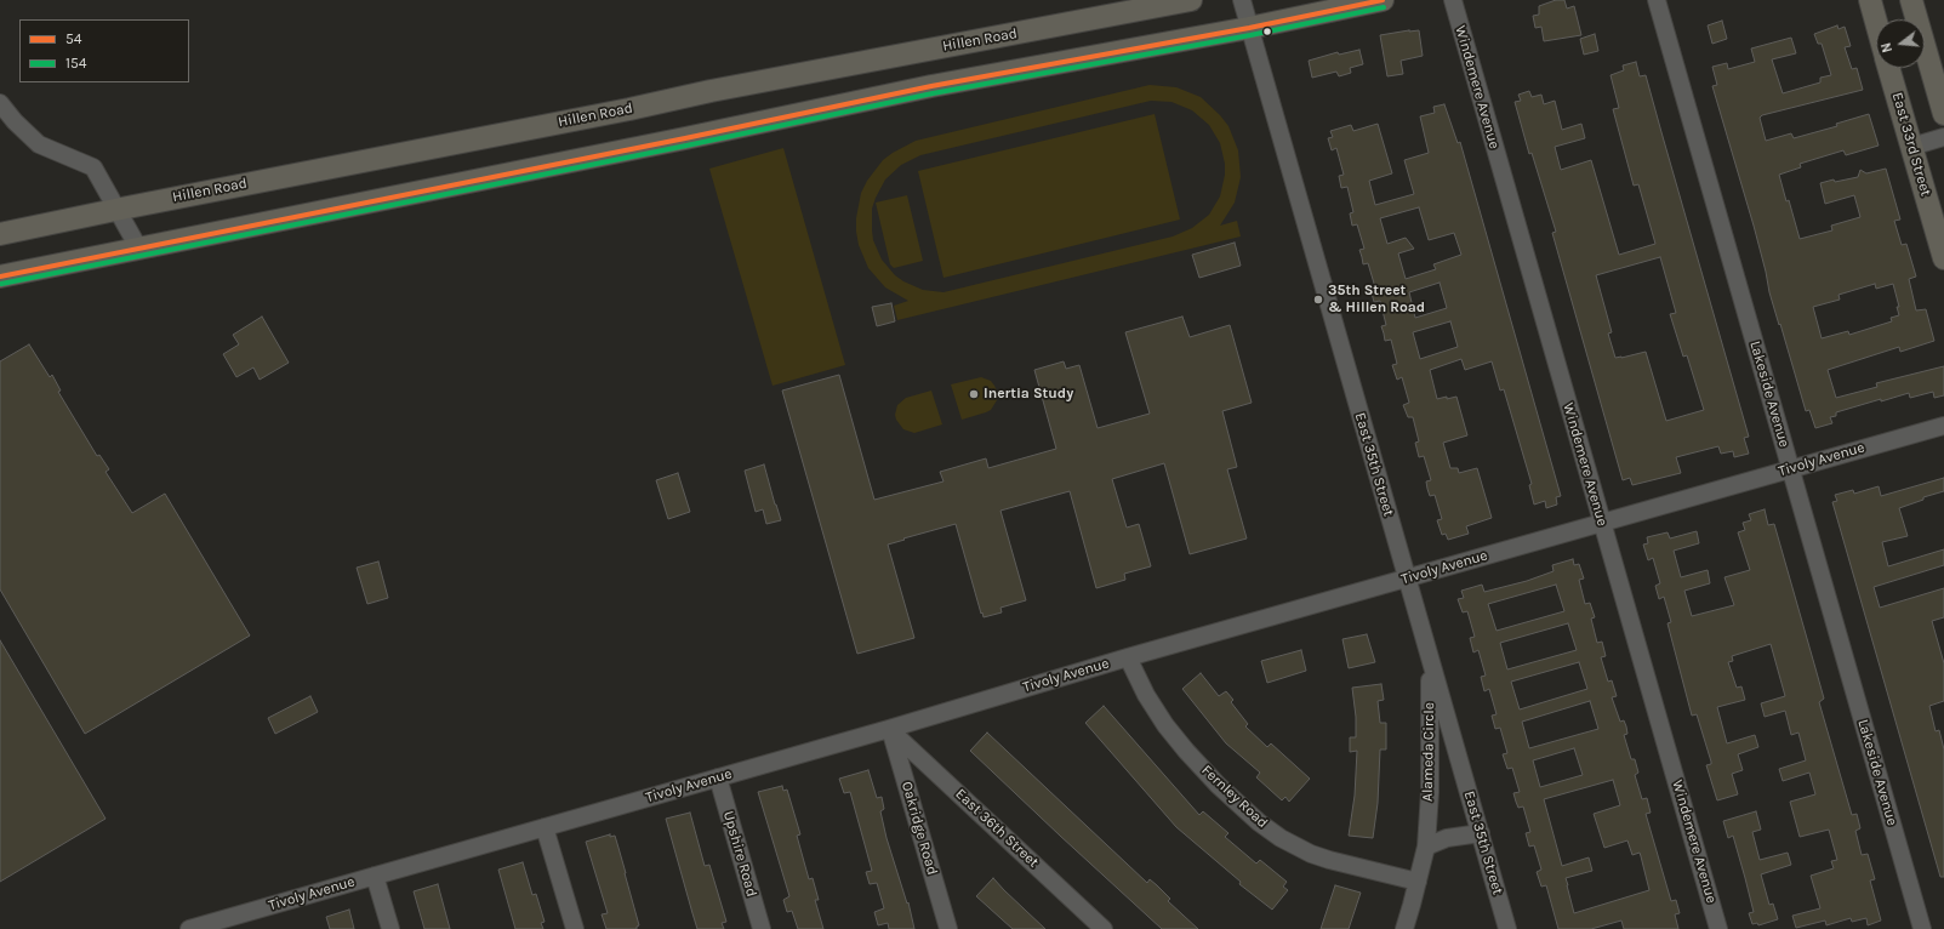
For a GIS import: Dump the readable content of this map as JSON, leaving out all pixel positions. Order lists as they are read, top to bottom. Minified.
{"streets":{"main road":["Hillen Road","East 33rd Street"],"street":["Windemere Avenue","Lakeside Avenue","Tivoly Avenue","East 35th Street","Alameda Circle","Fernley Road","Oakridge Road","East 36th Street","Upshire Road"]},"crossings":[["Windemere Avenue","Tivoly Avenue"],["Lakeside Avenue","Tivoly Avenue"],["Tivoly Avenue","East 35th Street"],["Tivoly Avenue","Fernley Road"],["Tivoly Avenue","Oakridge Road"],["Tivoly Avenue","East 36th Street"],["Tivoly Avenue","Upshire Road"],["East 35th Street","Alameda Circle"],["Alameda Circle","Fernley Road"],["Oakridge Road","East 36th Street"]],"places":["35th Street & Hillen Road","Inertia Study"],"lines":["transit line 54","transit line 154"],"legend":["54","154"],"north":"left"}
